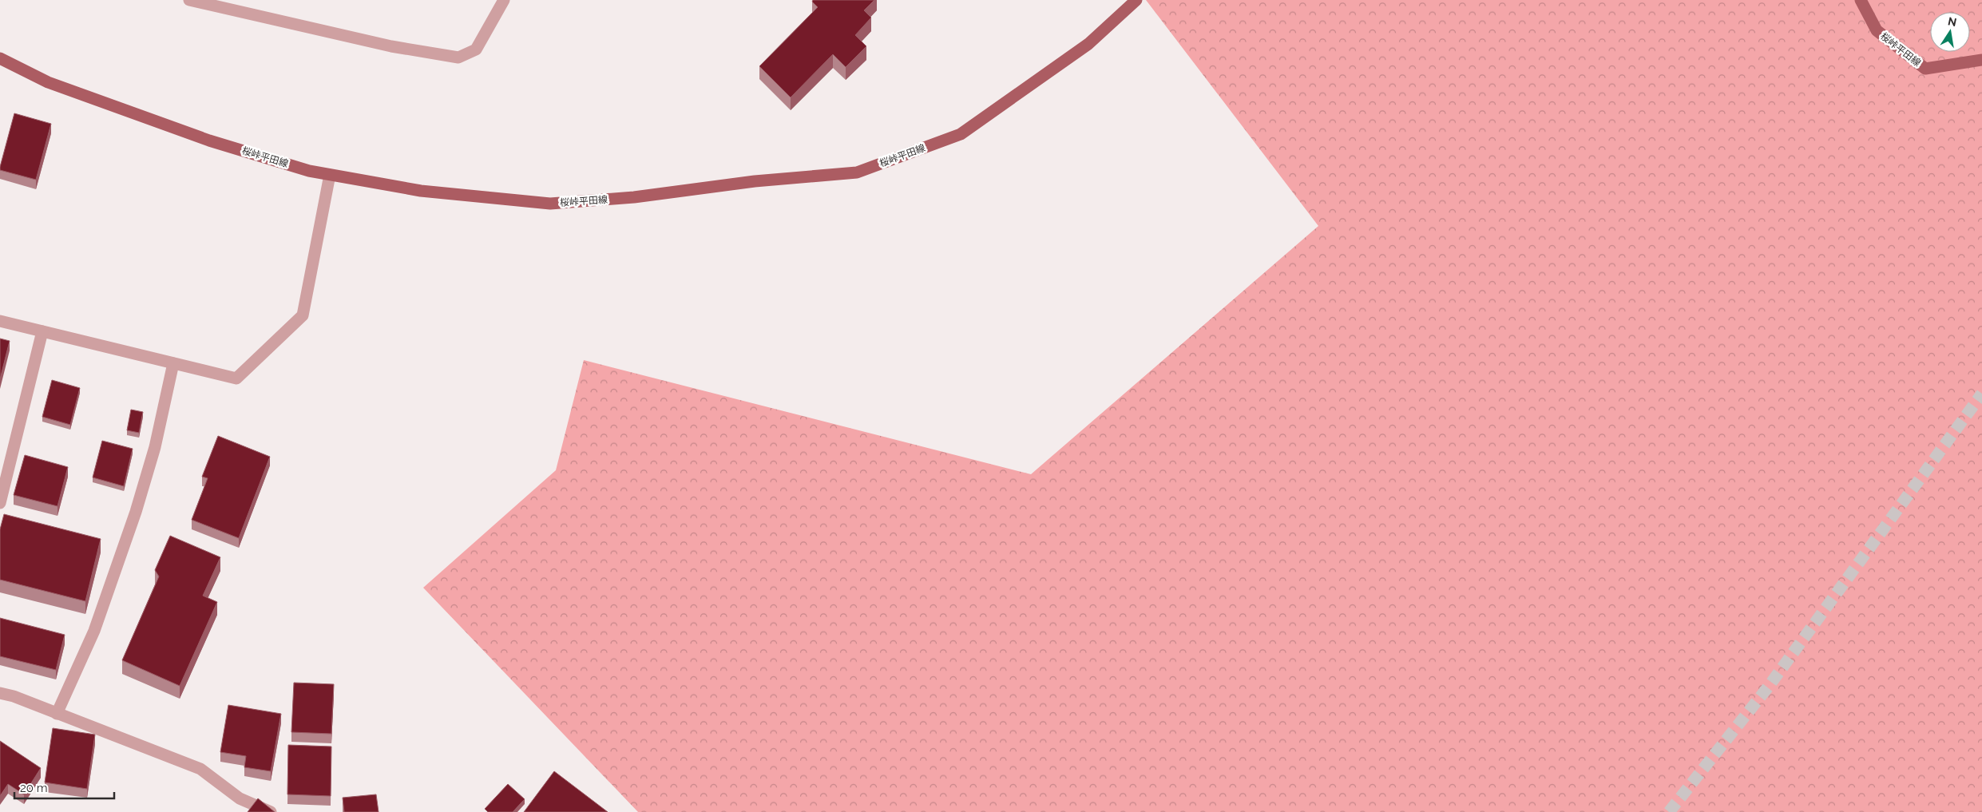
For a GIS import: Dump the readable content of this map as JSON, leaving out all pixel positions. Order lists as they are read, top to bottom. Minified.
{"streets":{"main road":["桜峠平田線"]},"scale_bar":"20 m","north":"top"}
